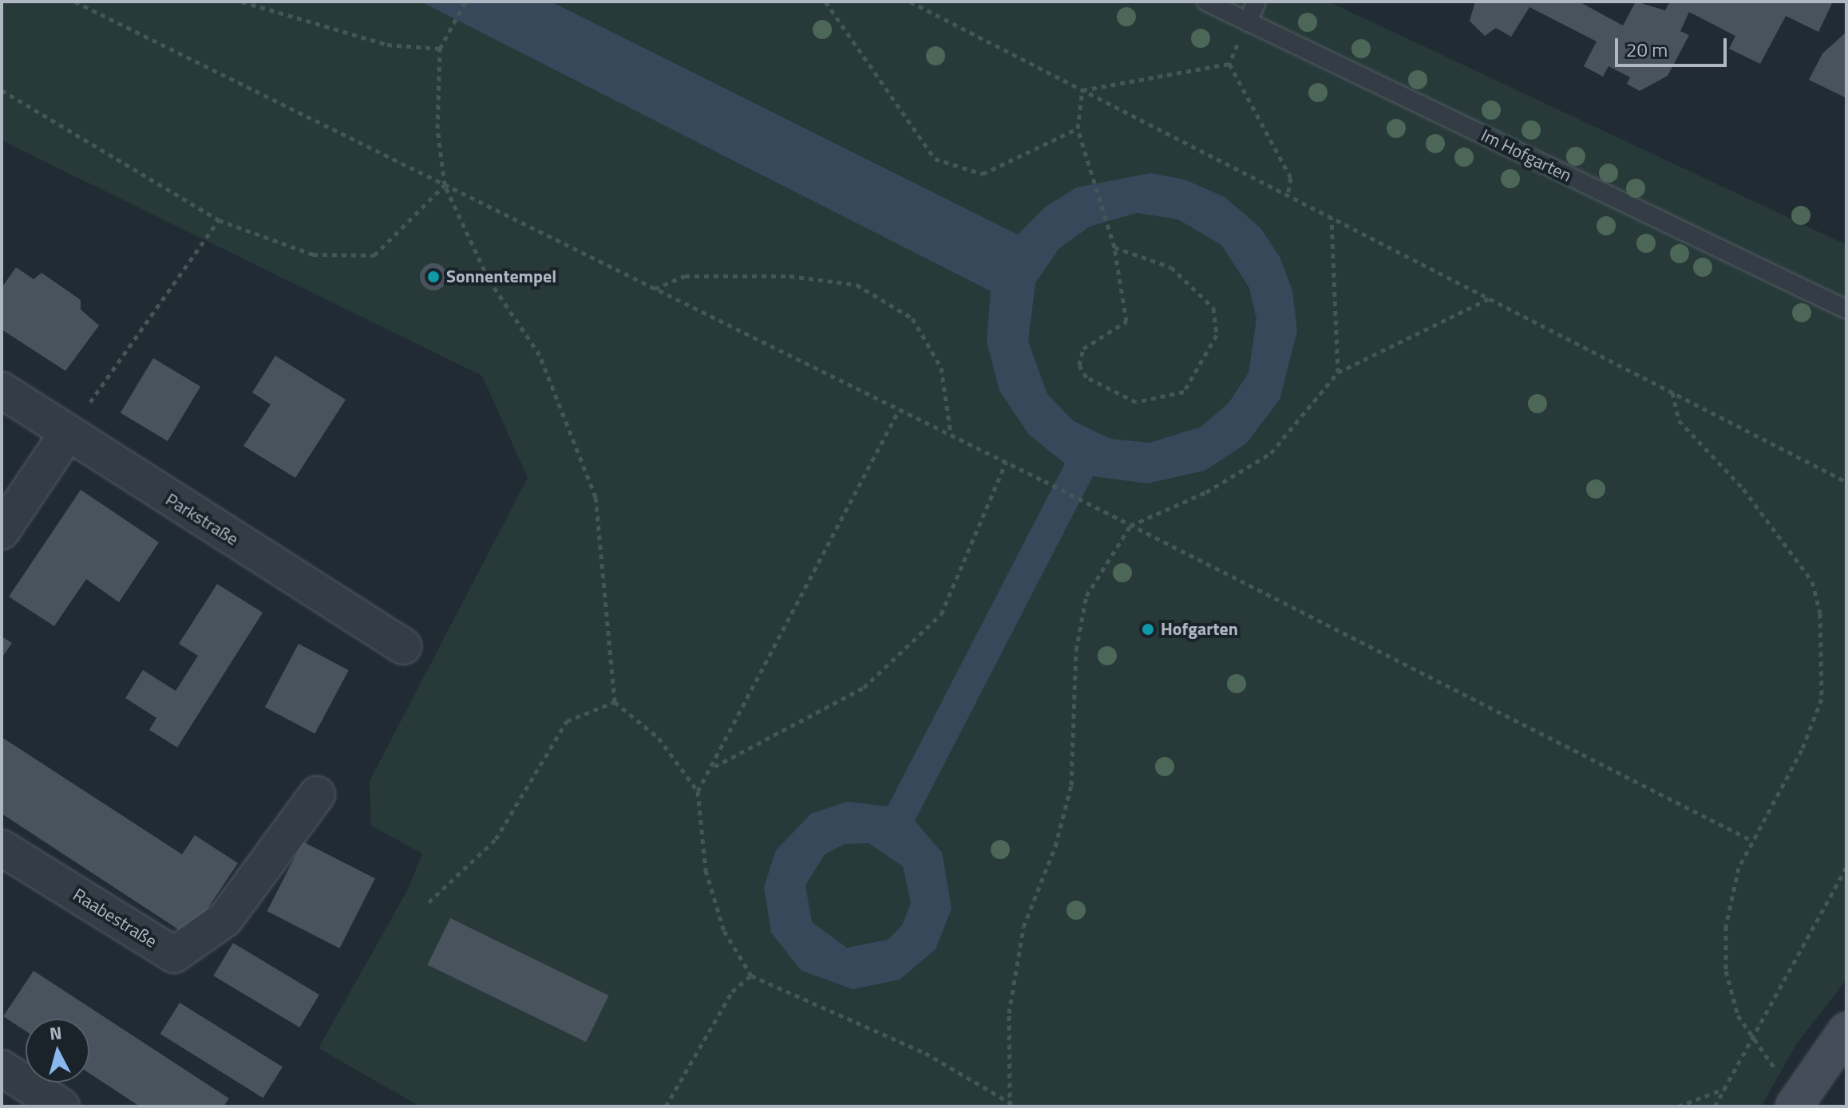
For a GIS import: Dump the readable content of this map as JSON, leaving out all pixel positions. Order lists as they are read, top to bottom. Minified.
{"streets":{"street":["Parkstraße","Raabestraße"],"lane":["Im Hofgarten"]},"places":["Sonnentempel","Hofgarten"],"scale_bar":"20 m","north":"top"}
